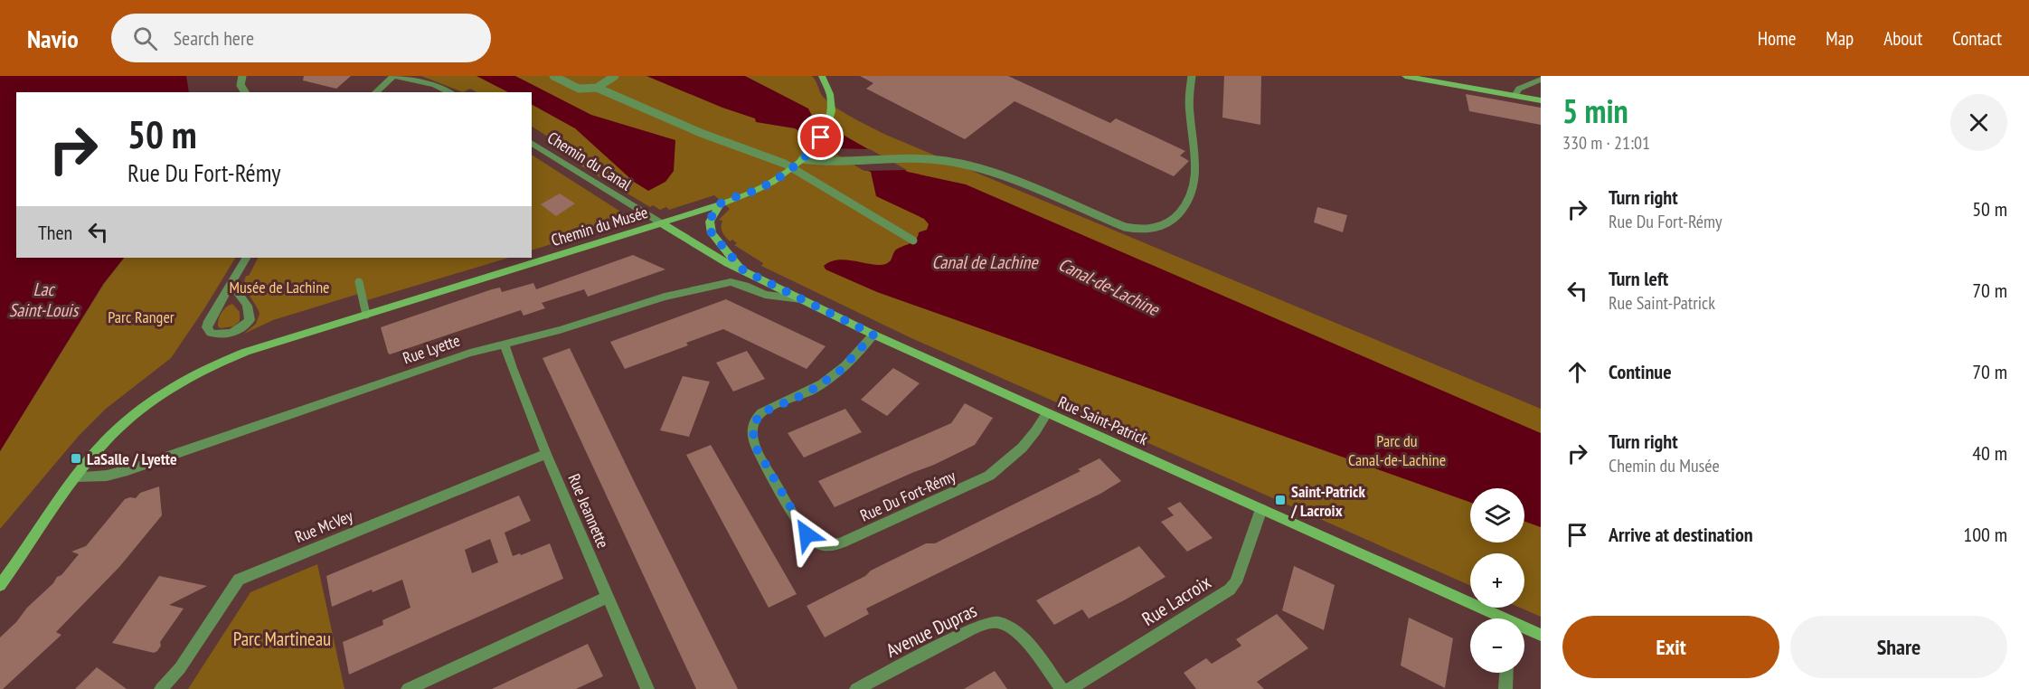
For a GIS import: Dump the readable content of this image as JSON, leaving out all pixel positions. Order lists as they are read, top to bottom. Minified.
{"streets":{"main road":["Chemin du Musée","Rue Saint-Patrick"],"street":["Chemin du Canal","Rue Lyette","Rue Du Fort-Rémy","Rue Jeannette","Rue McVey","Rue Lacroix","Avenue Dupras"]},"crossings":[["Chemin du Canal","Chemin du Musée"],["Chemin du Canal","Rue Saint-Patrick"],["Chemin du Musée","Rue Lyette"],["Chemin du Musée","Rue Saint-Patrick"],["Rue Lyette","Rue Saint-Patrick"],["Rue Lyette","Rue Jeannette"],["Rue Saint-Patrick","Rue Du Fort-Rémy"],["Rue Saint-Patrick","Rue Lacroix"],["Rue Jeannette","Rue McVey"]],"water":["Canal de Lachine","Canal-de-Lachine","Lac Saint-Louis"],"parks":["Musée de Lachine","Parc Ranger","Parc du Canal-de-Lachine","Parc Martineau"],"places":{"transit":["LaSalle / Lyette","Saint-Patrick / Lacroix"]},"page":{"header":"Navio","search":"Search here","nav":["Home","Map","About","Contact"],"heading":["5 min","330 m · 21:01"],"turn":["50 m","Rue Du Fort-Rémy"],"list":[{"name":"Turn right","note":"Rue Du Fort-Rémy","value":"50 m"},{"name":"Turn left","note":"Rue Saint-Patrick","value":"70 m"},{"name":"Continue","value":"70 m"},{"name":"Turn right","note":"Chemin du Musée","value":"40 m"},{"name":"Arrive at destination","value":"100 m"}],"then":"Then","map_buttons":["+","−"],"buttons":["Exit","Share"]}}
